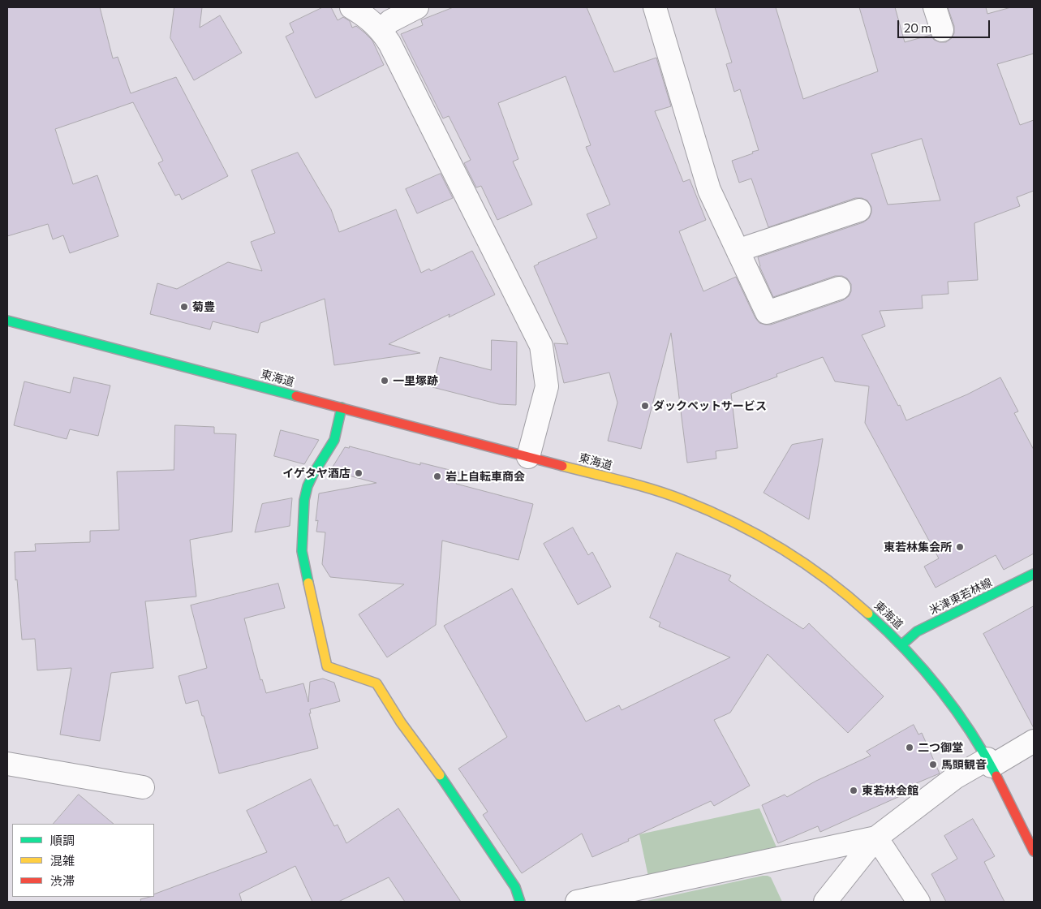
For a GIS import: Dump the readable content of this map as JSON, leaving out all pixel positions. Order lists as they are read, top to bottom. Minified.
{"streets":{"main road":["東海道","米津東若林線"]},"crossings":[["東海道","米津東若林線"]],"places":["菊豊","一里塚跡","ダックペットサービス","イゲタヤ酒店","岩上自転車商会","東若林集会所","二つ御堂","馬頭観音","東若林会館"],"legend":["順調","混雑","渋滞"],"scale_bar":"20 m"}
